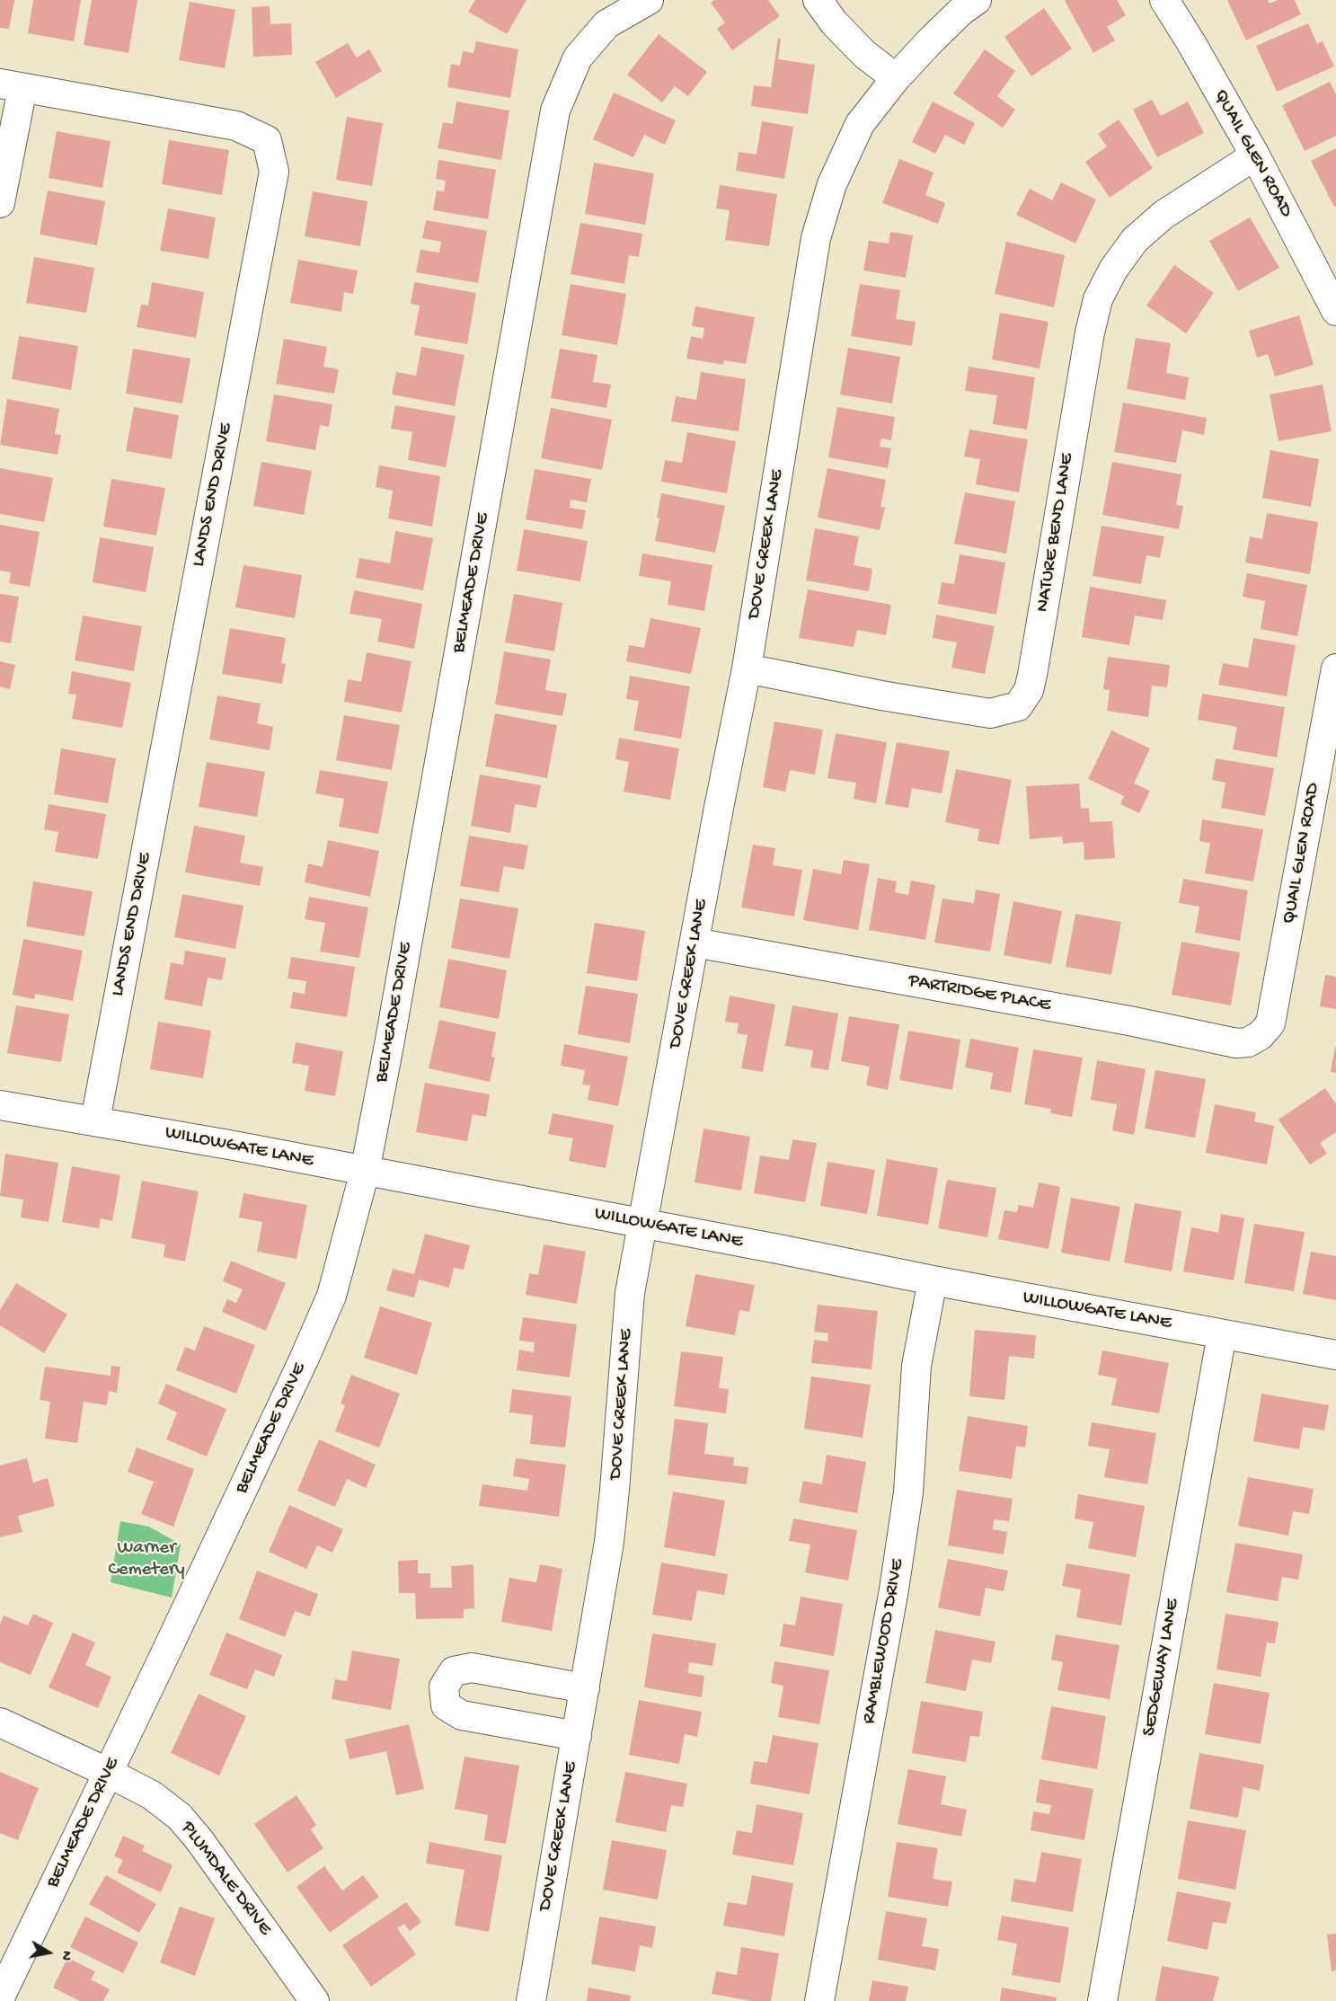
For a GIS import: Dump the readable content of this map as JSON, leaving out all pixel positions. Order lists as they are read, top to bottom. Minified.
{"streets":{"street":["QUAIL GLEN ROAD","LANDS END DRIVE","NATURE BEND LANE","DOVE CREEK LANE","BELMEADE DRIVE","PARTRIDGE PLACE","WILLOWGATE LANE","RAMBLEWOOD DRIVE","SEDGEWAY LANE","PLUMDALE DRIVE"]},"crossings":[["QUAIL GLEN ROAD","NATURE BEND LANE"],["QUAIL GLEN ROAD","PARTRIDGE PLACE"],["LANDS END DRIVE","WILLOWGATE LANE"],["NATURE BEND LANE","DOVE CREEK LANE"],["DOVE CREEK LANE","PARTRIDGE PLACE"],["DOVE CREEK LANE","WILLOWGATE LANE"],["BELMEADE DRIVE","WILLOWGATE LANE"],["BELMEADE DRIVE","PLUMDALE DRIVE"],["WILLOWGATE LANE","RAMBLEWOOD DRIVE"],["WILLOWGATE LANE","SEDGEWAY LANE"]],"parks":["Warner Cemetery"],"north":"right"}
